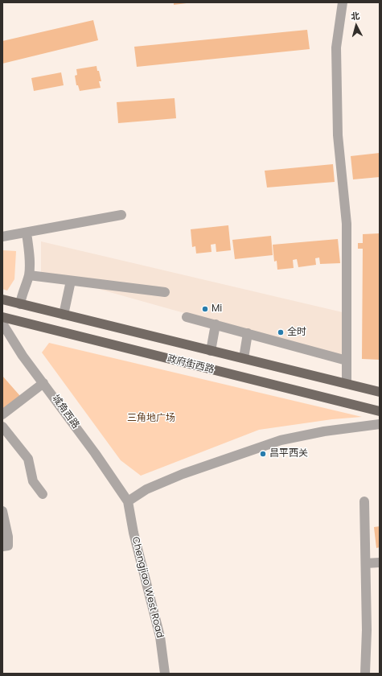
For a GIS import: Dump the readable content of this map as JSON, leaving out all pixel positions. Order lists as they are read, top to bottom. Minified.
{"streets":{"main road":["政府街西路"],"street":["城角西路","Chengjiao West Road"]},"crossings":[["城角西路","Chengjiao West Road"]],"parks":["三角地广场"],"places":["Mi","全时","昌平西关"],"north":"top"}
